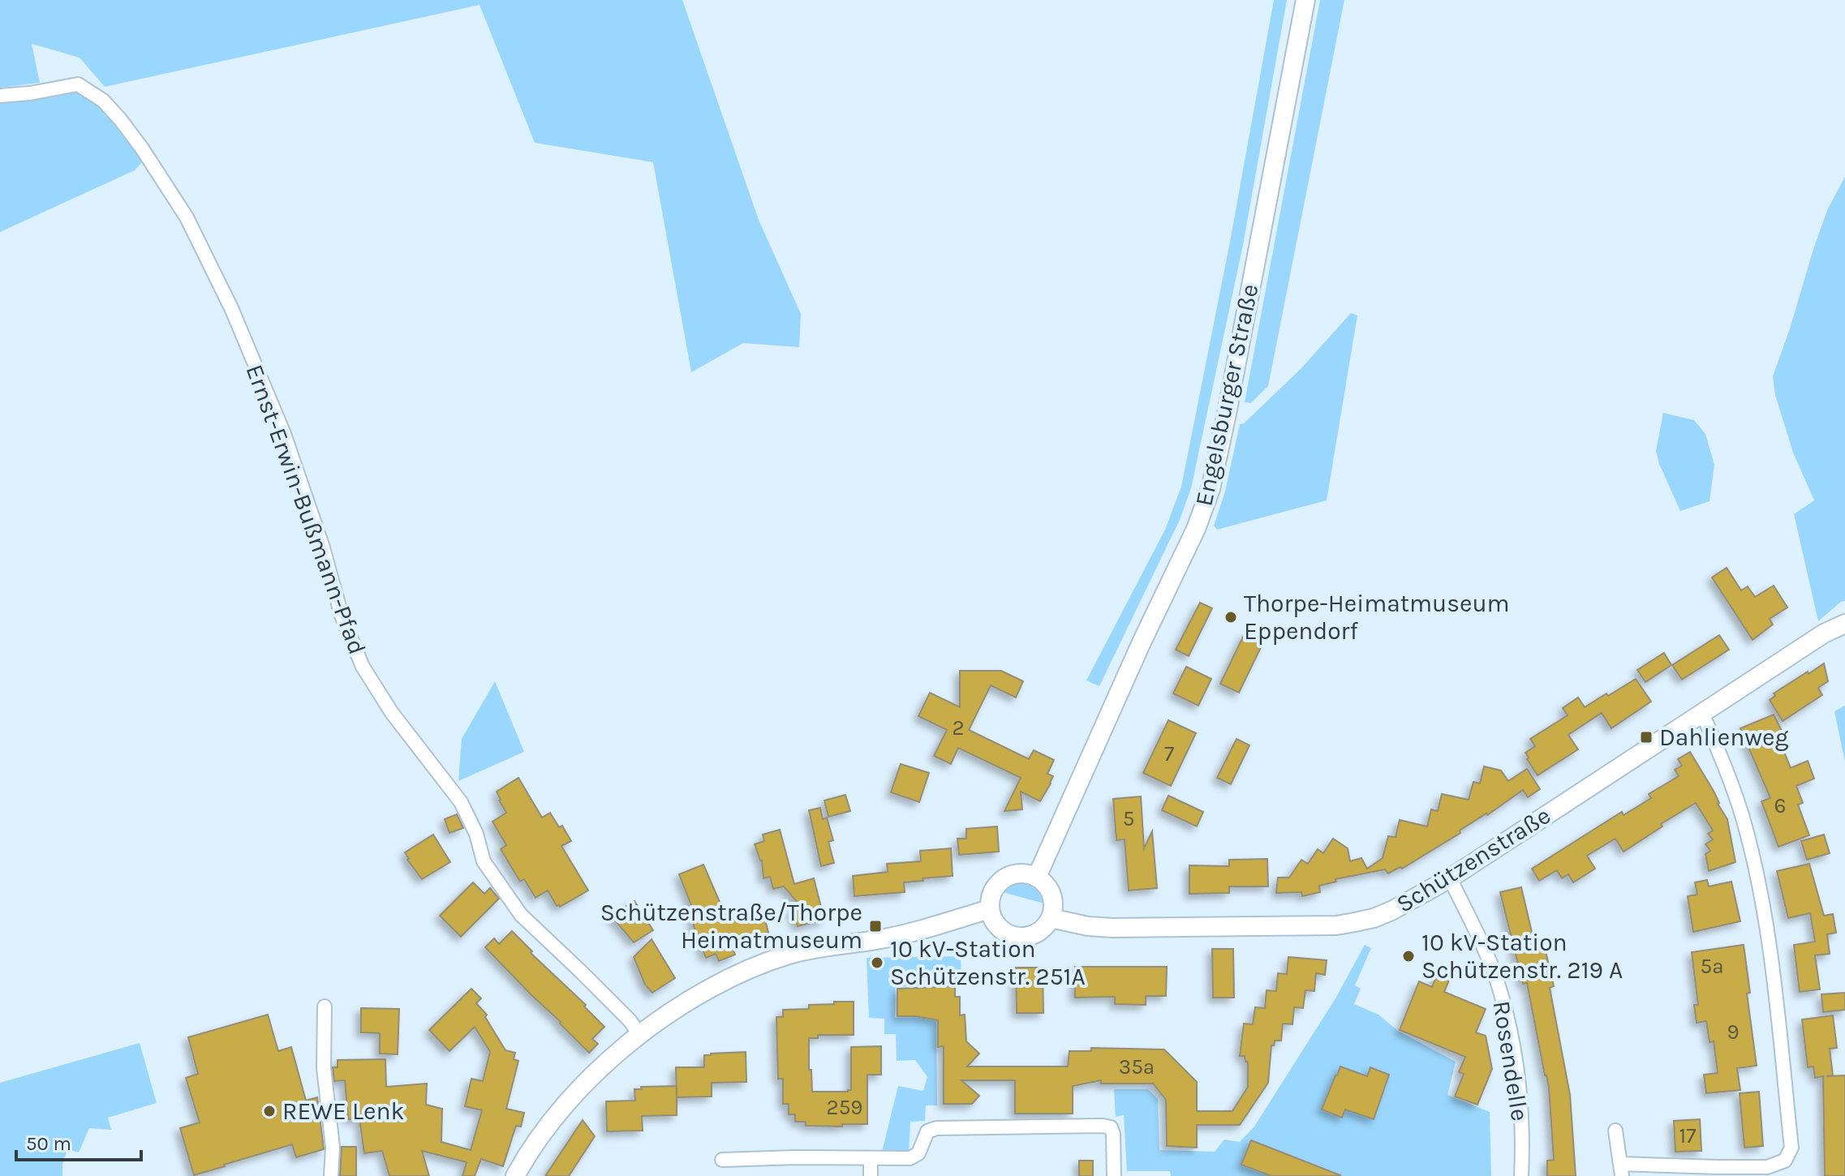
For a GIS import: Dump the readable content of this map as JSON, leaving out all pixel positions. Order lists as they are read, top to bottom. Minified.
{"streets":{"street":["Engelsburger Straße","Ernst-Erwin-Bußmann-Pfad","Schützenstraße","Rosendelle"]},"crossings":[["Engelsburger Straße","Schützenstraße"],["Schützenstraße","Rosendelle"]],"places":{"other":["Thorpe-Heimatmuseum Eppendorf","10 kV-Station Schützenstr. 219 A","10 kV-Station Schützenstr. 251A","REWE Lenk"],"transit":["Dahlienweg","Schützenstraße/Thorpe Heimatmuseum"]},"house_numbers":["2","7","6","5","5a","9","35a","259","17"],"scale_bar":"50 m"}
